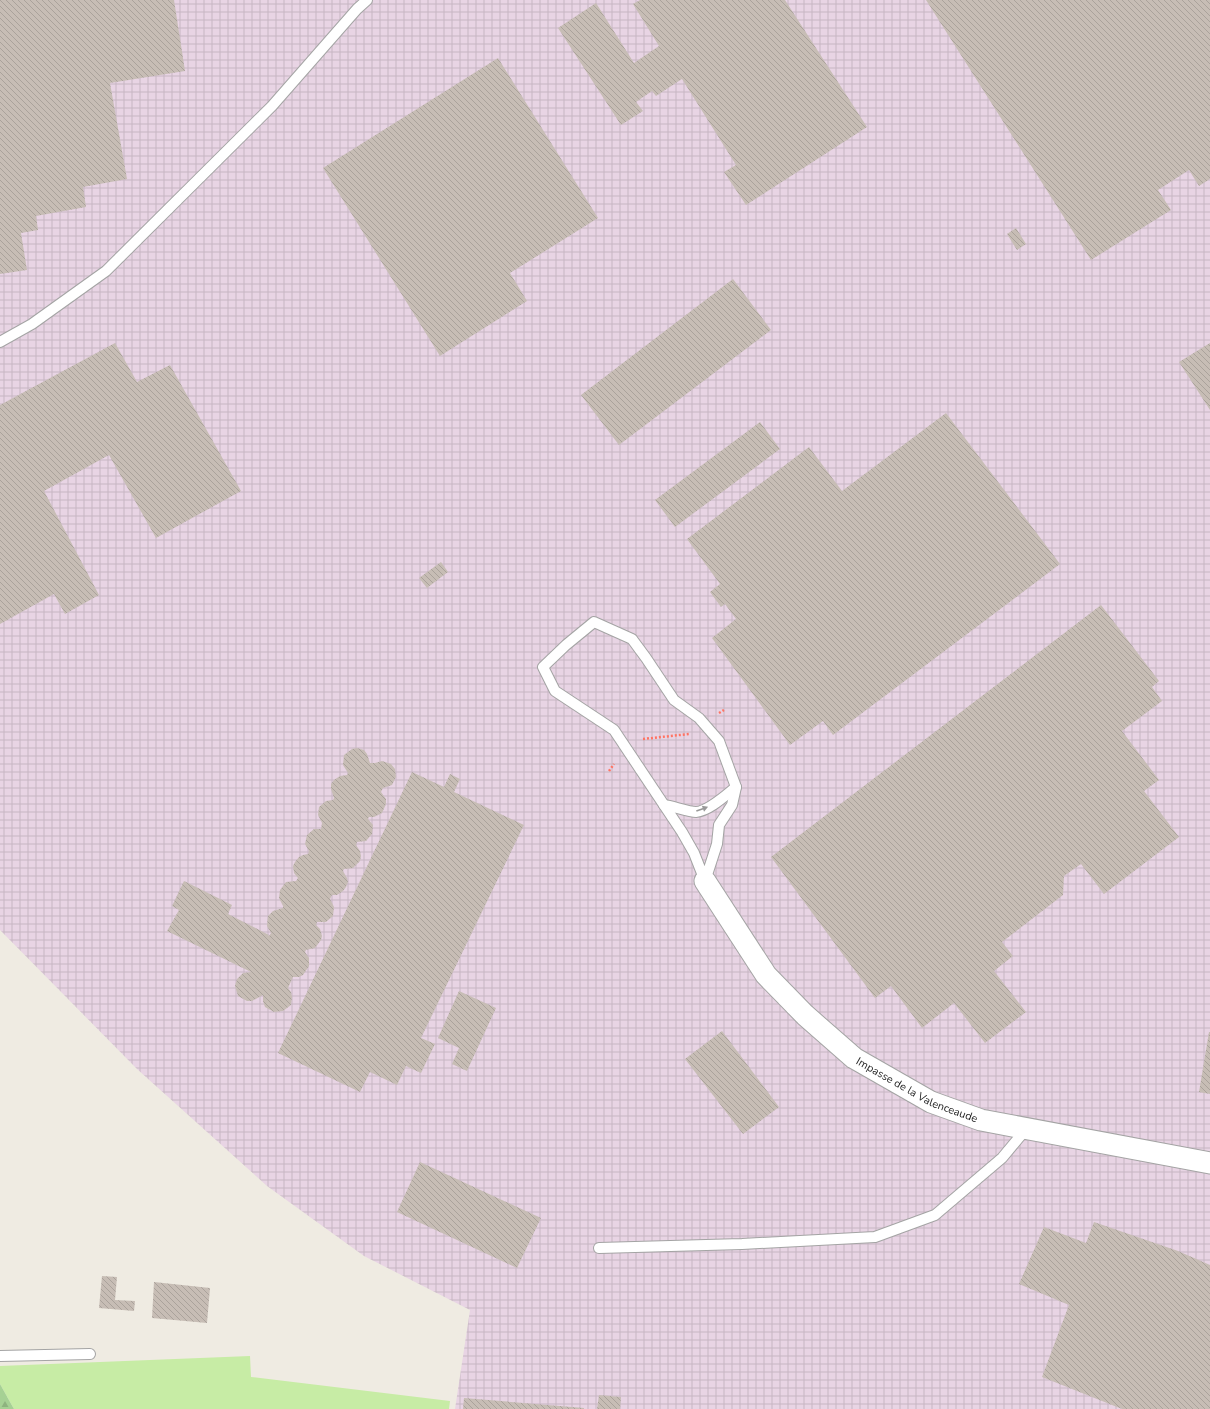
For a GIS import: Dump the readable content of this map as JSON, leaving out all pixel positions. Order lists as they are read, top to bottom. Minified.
{"streets":{"street":["Impasse de la Valenceaude"]}}
